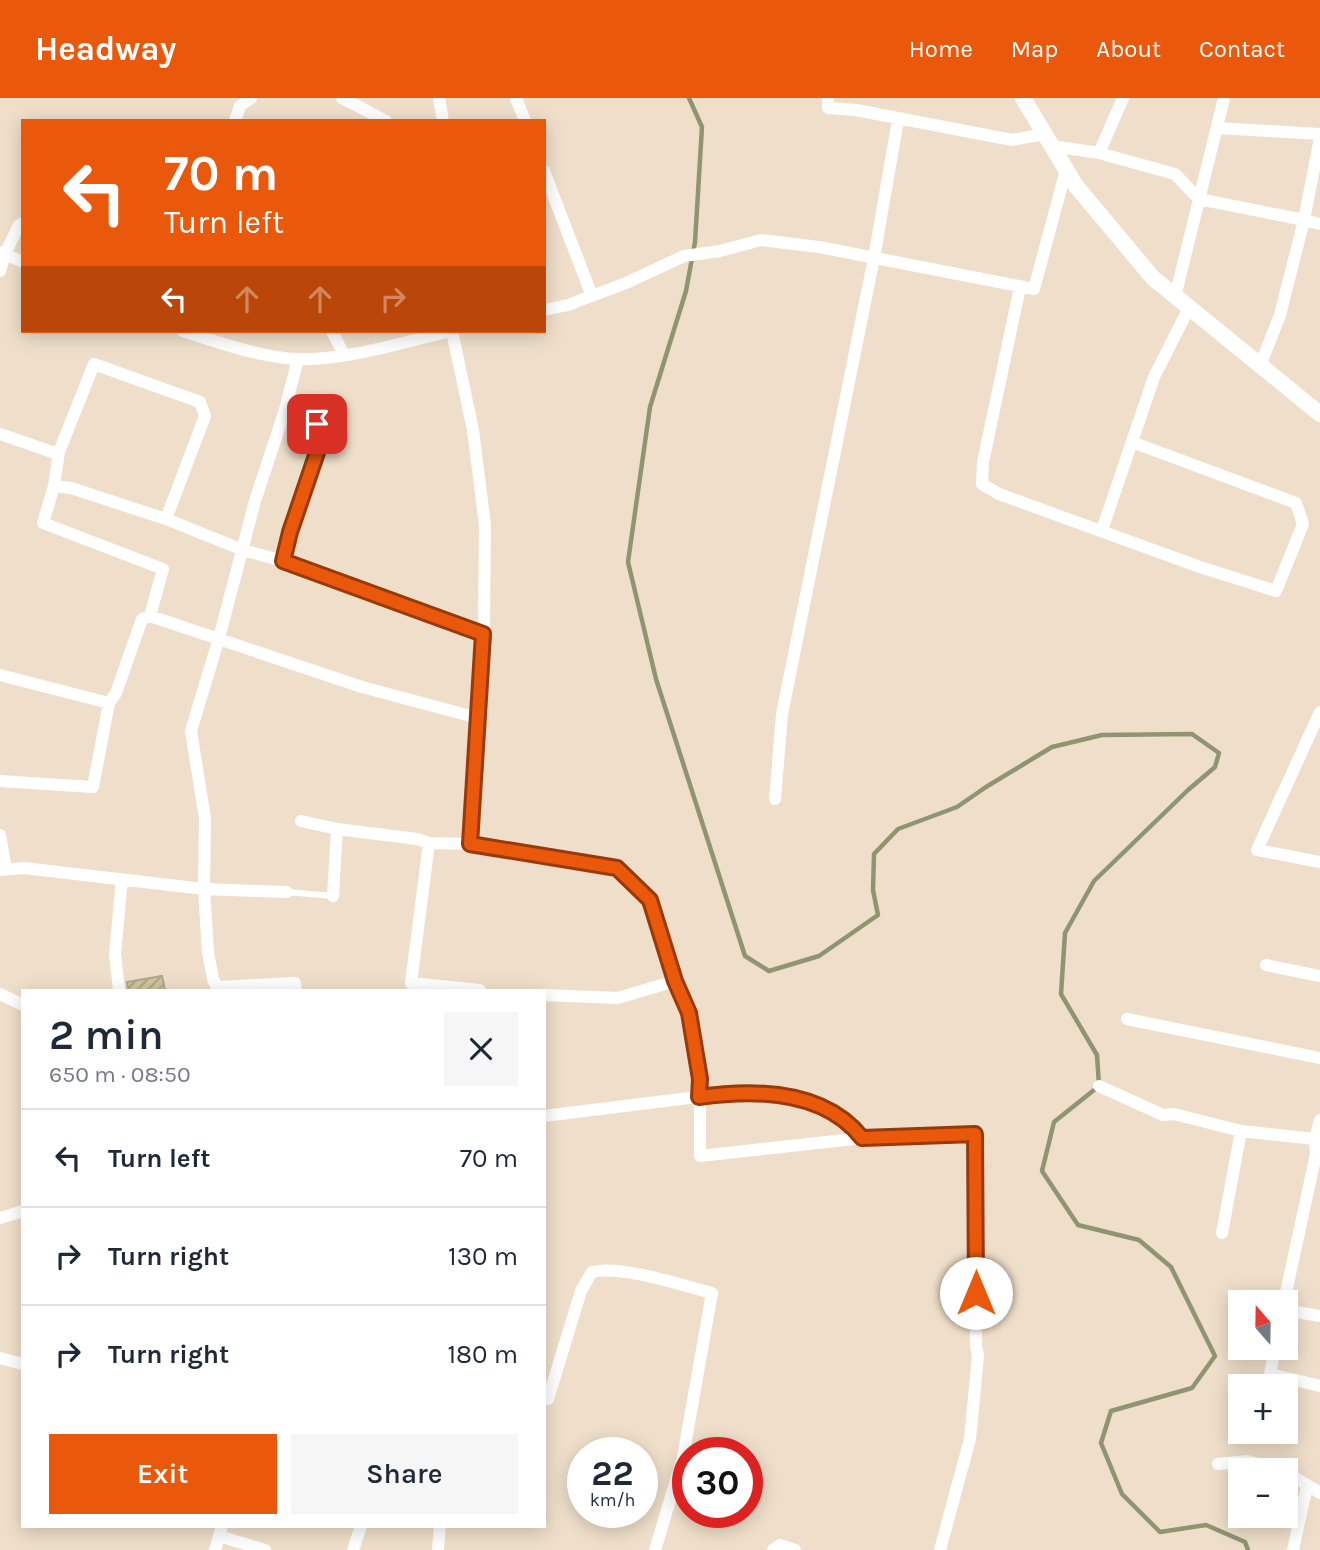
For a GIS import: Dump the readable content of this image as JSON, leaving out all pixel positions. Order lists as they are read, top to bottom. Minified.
{"north":"top","page":{"header":"Headway","nav":["Home","Map","About","Contact"],"turn":["70 m","Turn left"],"heading":["2 min","650 m · 08:50"],"list":[{"name":"Turn left","value":"70 m"},{"name":"Turn right","value":"130 m"},{"name":"Turn right","value":"180 m"}],"map_buttons":["+","−"],"buttons":["Exit","Share"],"speed":"22 km/h","limit":"30"}}
